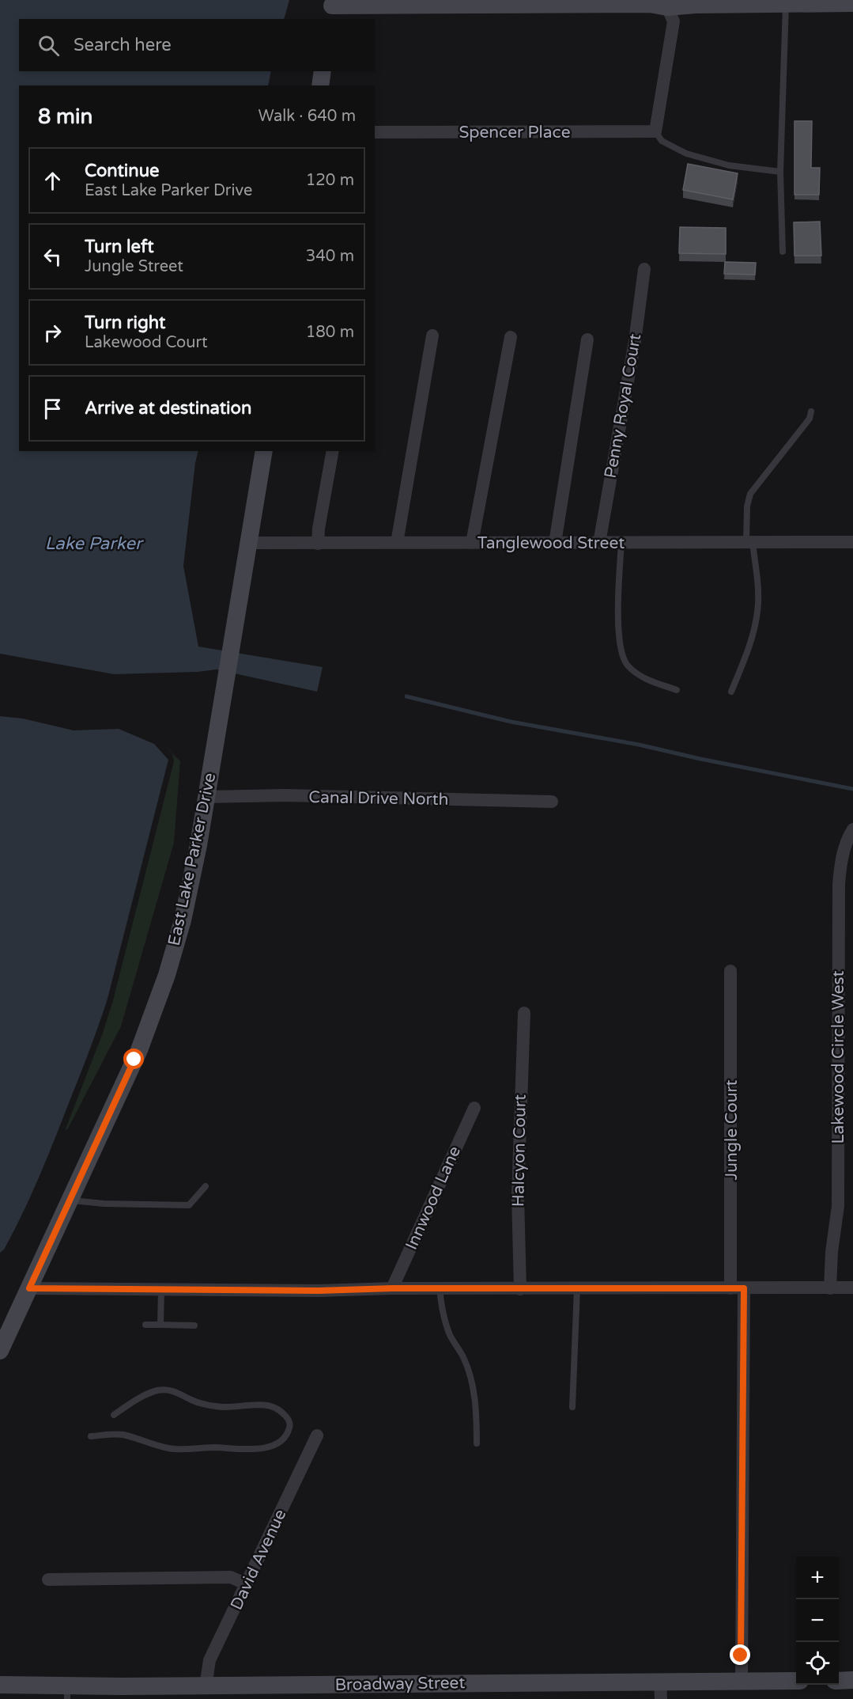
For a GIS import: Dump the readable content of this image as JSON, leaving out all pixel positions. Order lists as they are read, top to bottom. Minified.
{"streets":{"street":["Spencer Place","Penny Royal Court","Tanglewood Street","Canal Drive North","East Lake Parker Drive","Lakewood Circle West","Jungle Court","Halcyon Court","Innwood Lane","David Avenue","Broadway Street"]},"crossings":[["Penny Royal Court","Tanglewood Street"],["Tanglewood Street","East Lake Parker Drive"],["Canal Drive North","East Lake Parker Drive"],["Jungle Court","Broadway Street"],["David Avenue","Broadway Street"]],"water":["Lake Parker"],"page":{"search":"Search here","heading":["8 min","Walk · 640 m"],"list":[["Continue","East Lake Parker Drive","120 m"],["Turn left","Jungle Street","340 m"],["Turn right","Lakewood Court","180 m"],"Arrive at destination"],"map_buttons":["+","−"]}}
